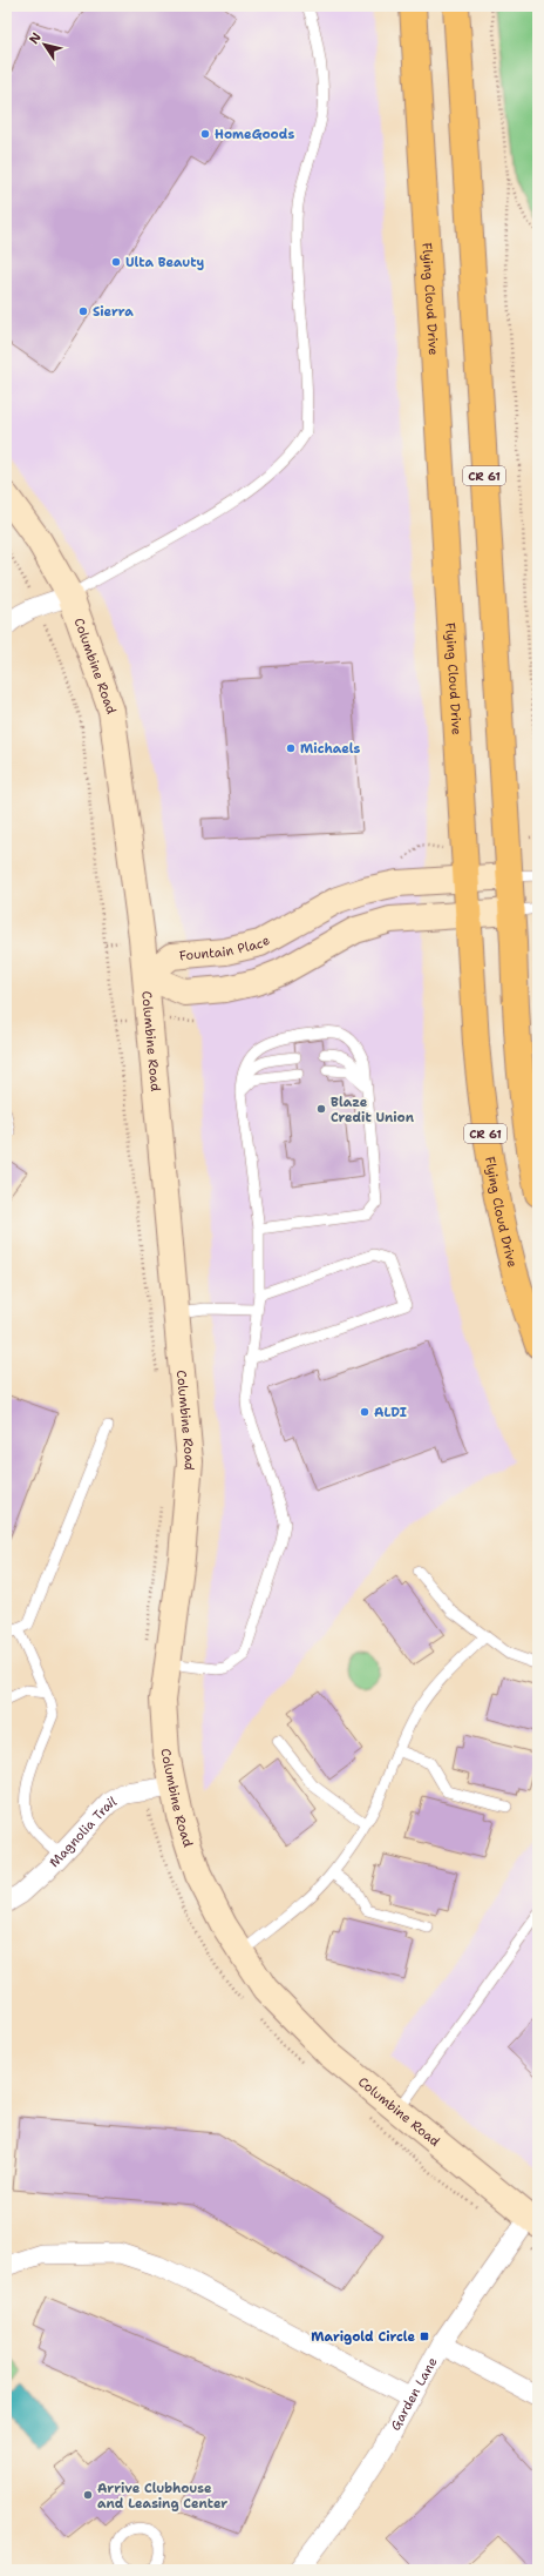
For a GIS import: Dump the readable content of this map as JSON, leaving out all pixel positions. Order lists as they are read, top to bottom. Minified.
{"streets":{"main road":["Flying Cloud Drive","CR 61"],"street":["Columbine Road","Fountain Place","Magnolia Trail","Garden Lane"]},"crossings":[["Flying Cloud Drive","Fountain Place"],["CR 61","Fountain Place"],["Columbine Road","Fountain Place"],["Columbine Road","Magnolia Trail"],["Columbine Road","Garden Lane"]],"places":{"other":["HomeGoods","Ulta Beauty","Sierra","Michaels","Blaze Credit Union","ALDI","Arrive Clubhouse and Leasing Center"],"transit":["Marigold Circle"]},"north":"top left"}
